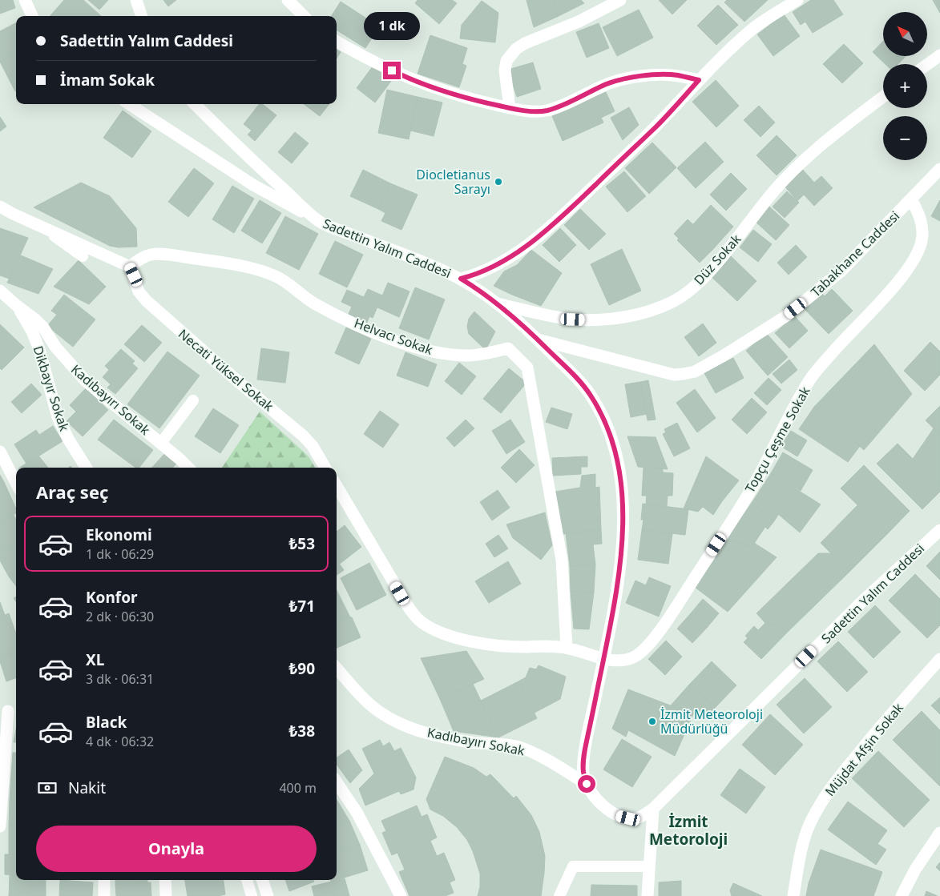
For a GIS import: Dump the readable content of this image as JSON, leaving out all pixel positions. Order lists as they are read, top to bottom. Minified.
{"streets":{"street":["Sadettin Yalım Caddesi","Tabakhane Caddesi","Düz Sokak","Helvacı Sokak","Necati Yüksel Sokak","Dikbayır Sokak","Kadıbayırı Sokak","Topçu Çeşme Sokak","Müjdat Afşin Sokak"]},"crossings":[["Sadettin Yalım Caddesi","Tabakhane Caddesi"],["Sadettin Yalım Caddesi","Düz Sokak"],["Sadettin Yalım Caddesi","Kadıbayırı Sokak"],["Sadettin Yalım Caddesi","Topçu Çeşme Sokak"],["Tabakhane Caddesi","Topçu Çeşme Sokak"],["Helvacı Sokak","Necati Yüksel Sokak"],["Dikbayır Sokak","Kadıbayırı Sokak"]],"districts":["İzmit Metoroloji"],"places":["Diocletianus Sarayı","İzmit Meteoroloji Müdürlüğü"],"north":"top left","page":{"map_buttons":["+","−"],"bubble":"1 dk","banner":["Sadettin Yalım Caddesi","İmam Sokak"],"heading":"Araç seç","list":[{"name":"Ekonomi","note":"1 dk · 06:29","value":"₺53"},{"name":"Konfor","note":"2 dk · 06:30","value":"₺71"},{"name":"XL","note":"3 dk · 06:31","value":"₺90"},{"name":"Black","note":"4 dk · 06:32","value":"₺38"}],"pay":["Nakit","400 m"],"buttons":"Onayla"}}
